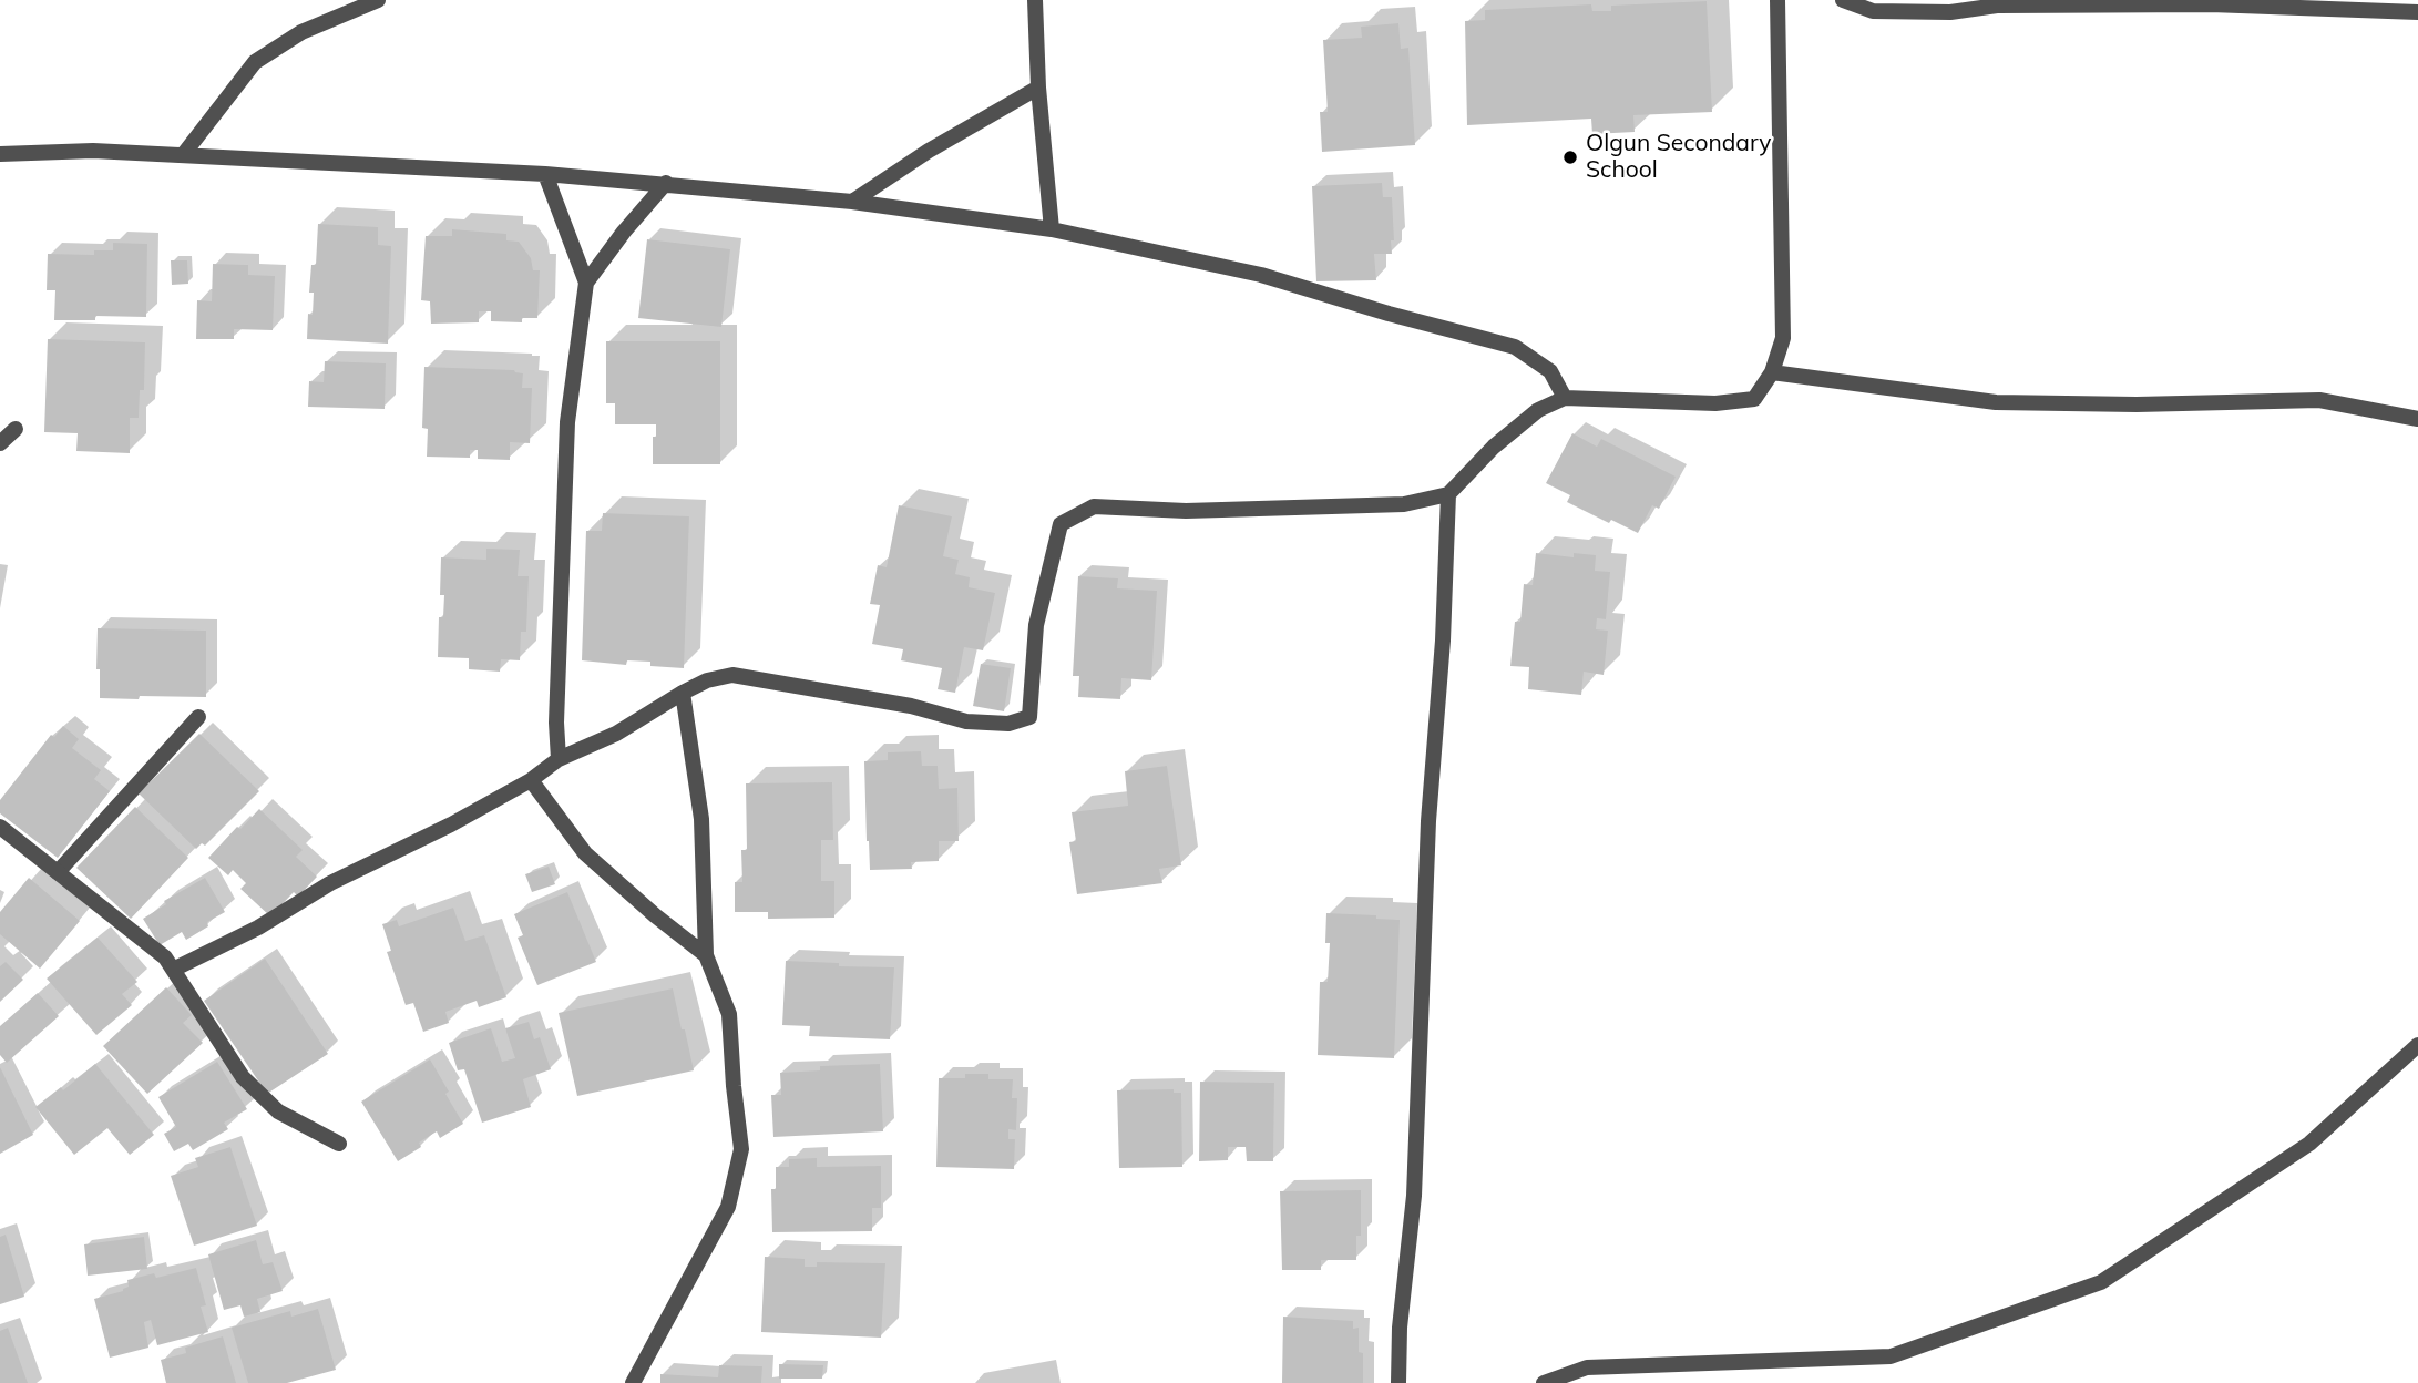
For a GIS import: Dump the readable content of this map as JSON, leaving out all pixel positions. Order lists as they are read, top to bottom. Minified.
{"places":["Olgun Secondary School"]}
